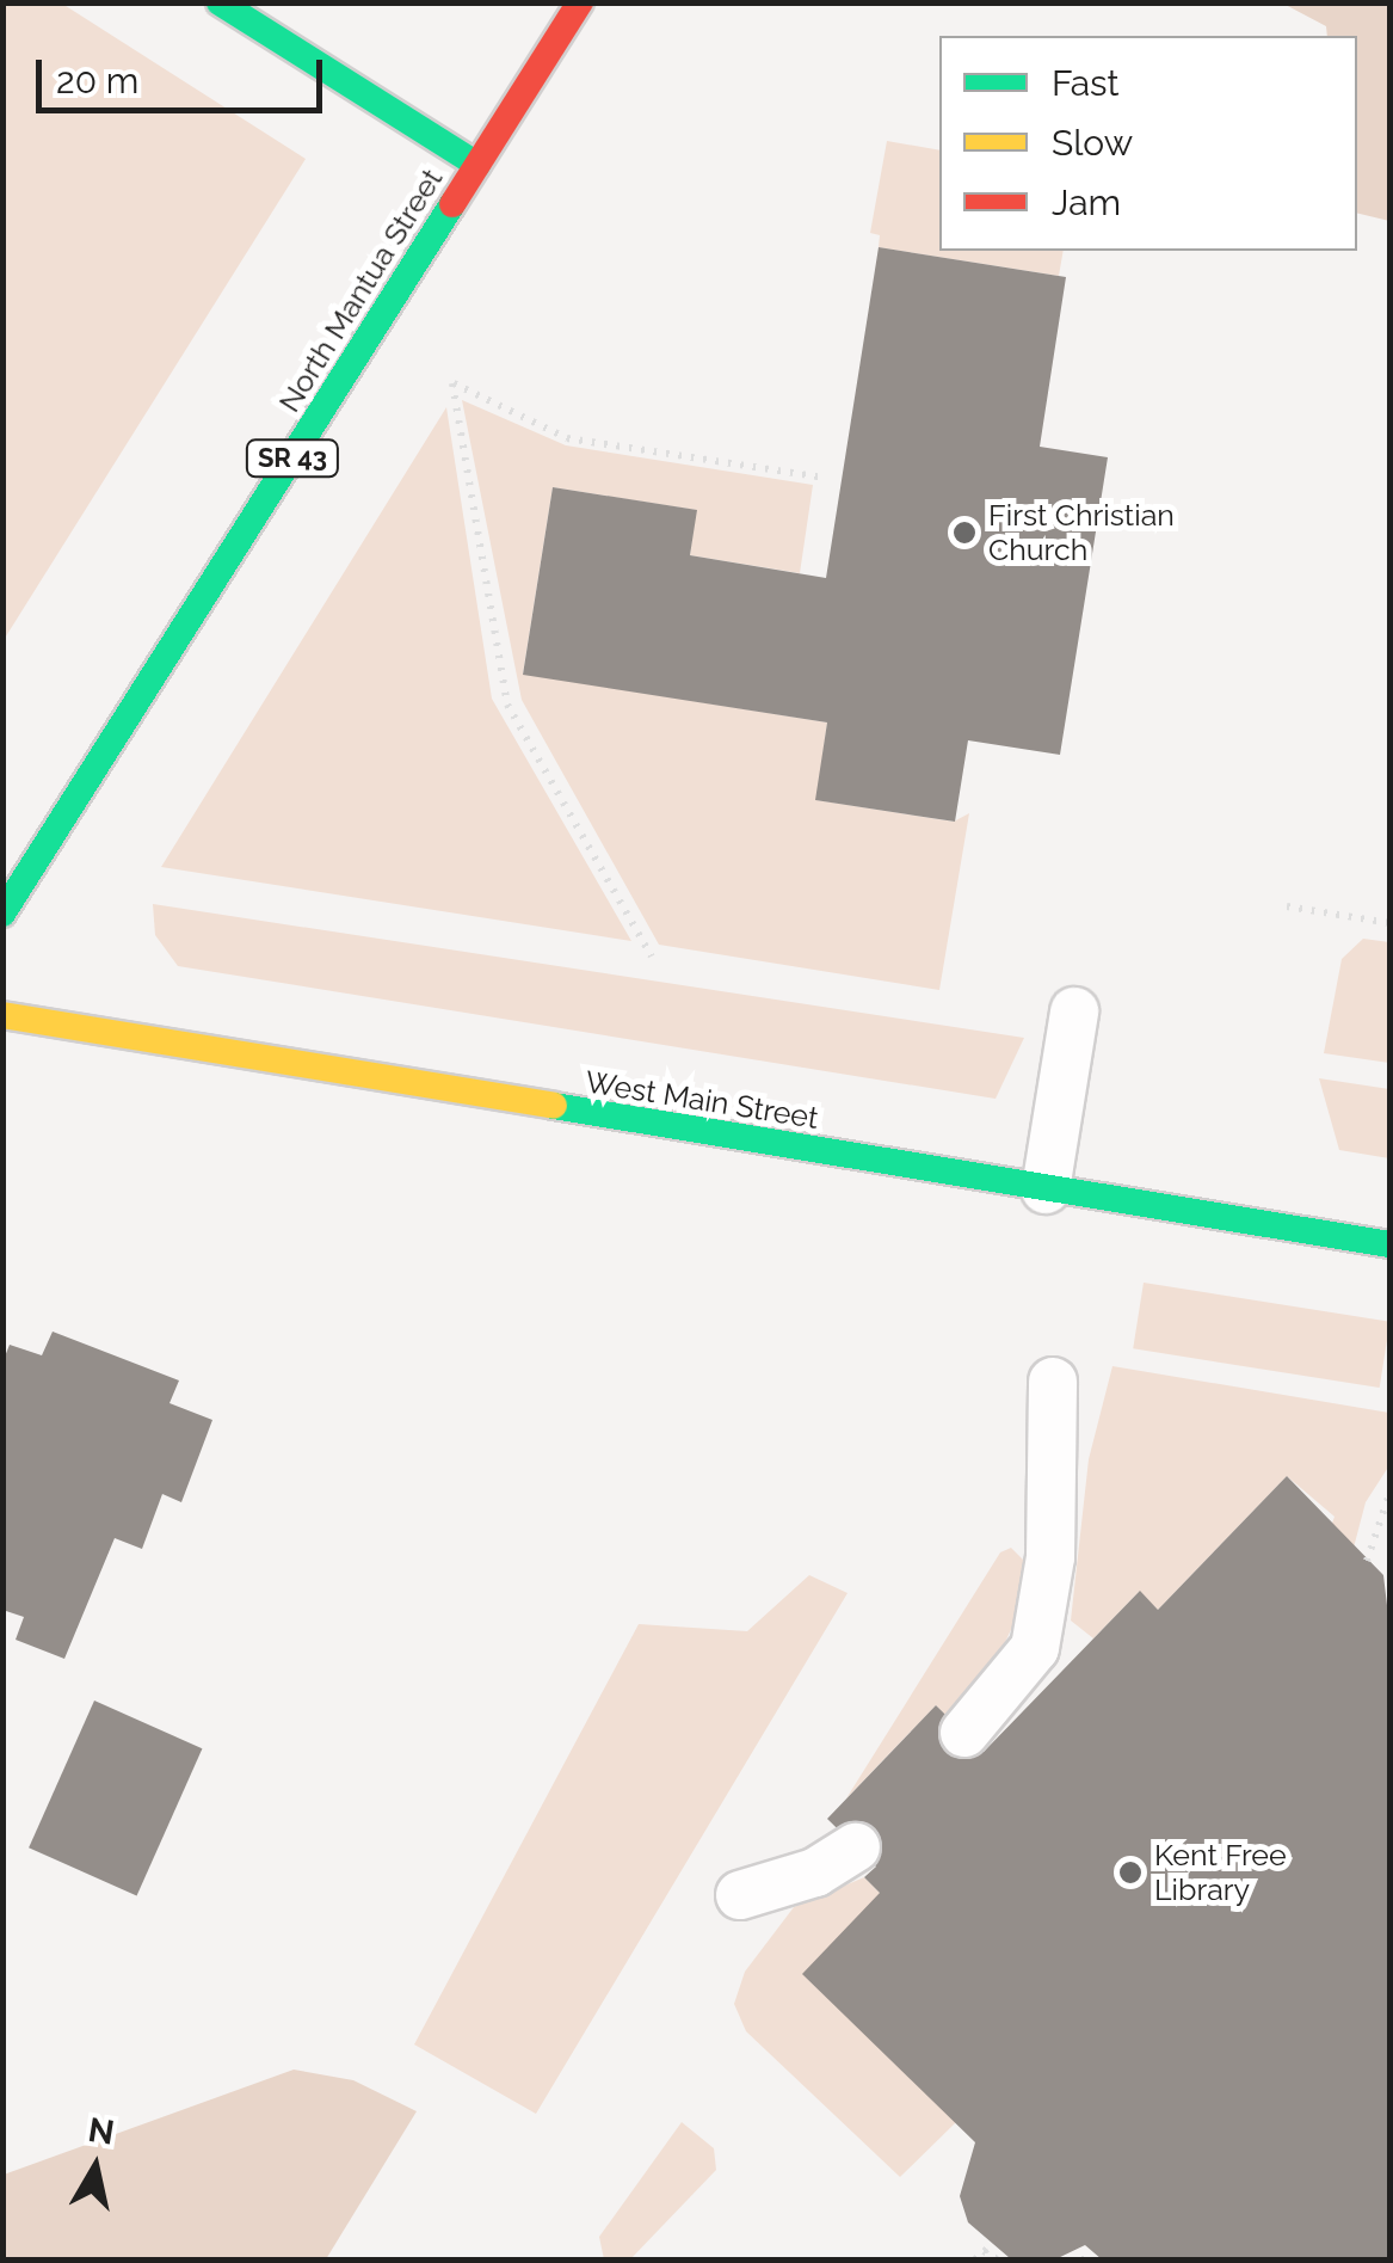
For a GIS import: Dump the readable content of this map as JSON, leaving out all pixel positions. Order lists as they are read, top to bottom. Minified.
{"streets":{"main road":["North Mantua Street","SR 43","West Main Street"]},"places":["First Christian Church","Kent Free Library"],"legend":["Fast","Slow","Jam"],"scale_bar":"20 m","north":"top"}
